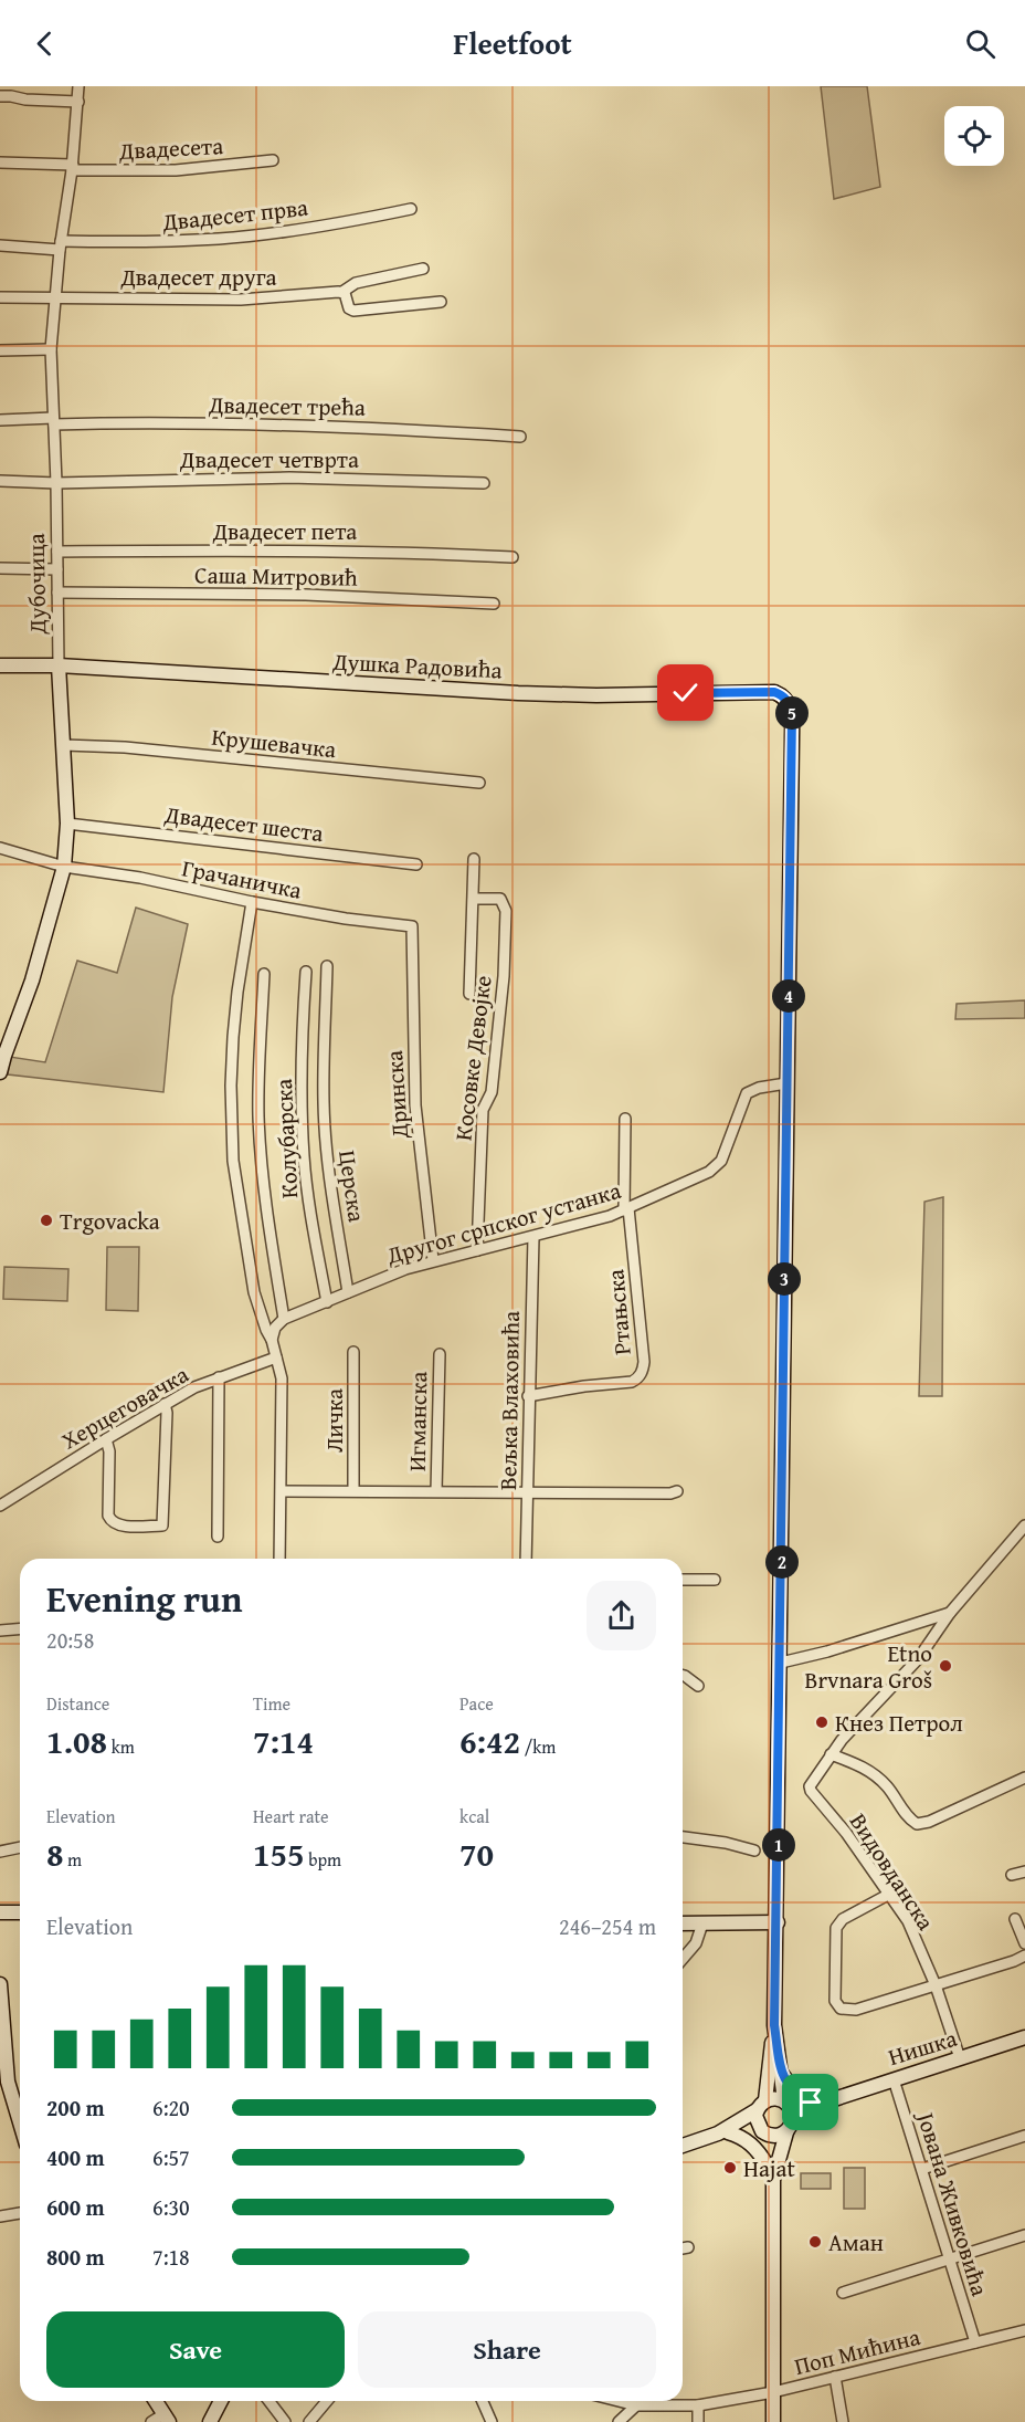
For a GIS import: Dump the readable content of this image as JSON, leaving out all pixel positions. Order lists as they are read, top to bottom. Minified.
{"streets":{"street":["Двадесета","Двадесет прва","Двадесет друга","Двадесет трећа","Двадесет четврта","Двадесет пета","Саша Митровић","Дубочица","Душка Радовића","Крушевачка","Двадесет шеста","Грачаничка","Косовке Девојке","Дринска","Колубарска","Церска","Другог српског устанка","Ртањска","Вељка Влаховића","Херцеговачка","Личка","Игманска","Видовданска","Нишка","Јована Живковића","Поп Мићина"]},"crossings":[["Двадесета","Дубочица"],["Двадесет прва","Дубочица"],["Двадесет друга","Дубочица"],["Двадесет трећа","Дубочица"],["Двадесет четврта","Дубочица"],["Двадесет пета","Дубочица"],["Саша Митровић","Дубочица"],["Дубочица","Душка Радовића"],["Дубочица","Крушевачка"],["Дубочица","Двадесет шеста"],["Дубочица","Грачаничка"],["Душка Радовића","Другог српског устанка"],["Грачаничка","Дринска"],["Косовке Девојке","Другог српског устанка"],["Дринска","Другог српског устанка"],["Колубарска","Другог српског устанка"],["Церска","Другог српског устанка"],["Другог српског устанка","Ртањска"],["Другог српског устанка","Вељка Влаховића"],["Ртањска","Вељка Влаховића"],["Видовданска","Нишка"],["Нишка","Јована Живковића"],["Јована Живковића","Поп Мићина"]],"places":["Trgovacka","Etno Brvnara Groš","Кнез Петрол","Hajat","Аман"],"page":{"header":"Fleetfoot","pins":["5","4","3","2","1"],"heading":["Evening run","20:58"],"stats":[["Distance","1.08 km"],["Time","7:14"],["Pace","6:42 /km"],["Elevation","8 m"],["Heart rate","155 bpm"],["kcal","70"]],"chart":["Elevation","246–254 m"],"list":[{"name":"200 m","note":"6:20"},{"name":"400 m","note":"6:57"},{"name":"600 m","note":"6:30"},{"name":"800 m","note":"7:18"}],"buttons":["Save","Share"]}}
